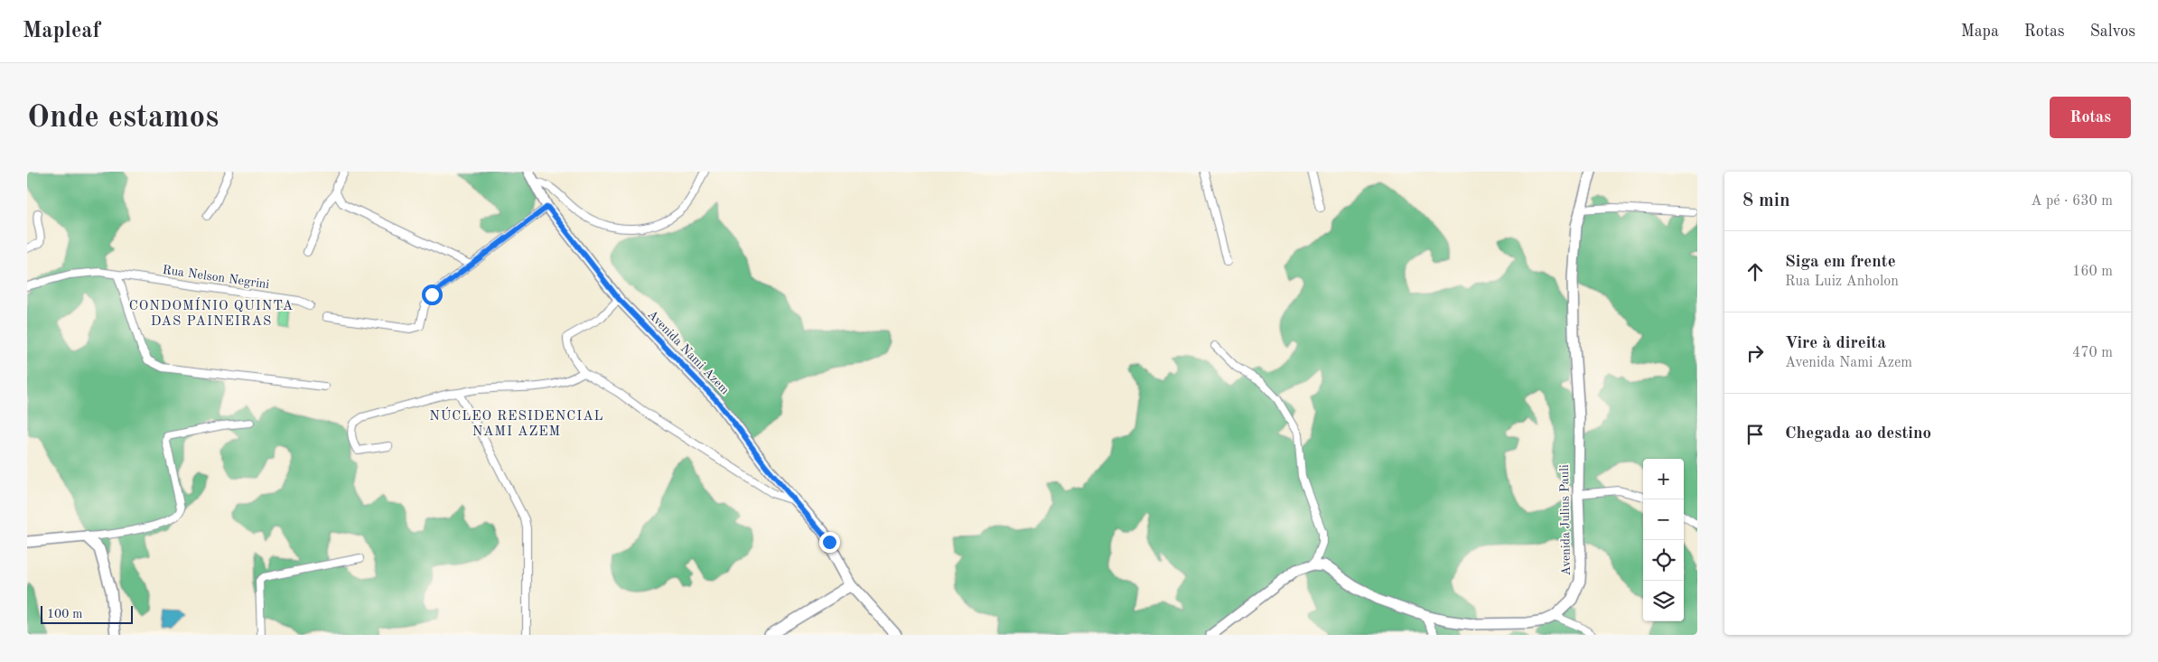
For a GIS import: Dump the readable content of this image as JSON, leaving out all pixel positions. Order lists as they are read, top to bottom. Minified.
{"streets":{"street":["Rua Nelson Negrini","Avenida Nami Azem","Avenida Julius Pauli"]},"districts":["CONDOMÍNIO QUINTA DAS PAINEIRAS","NÚCLEO RESIDENCIAL NAMI AZEM"],"scale_bar":"100 m","page":{"header":"Mapleaf","nav":["Mapa","Rotas","Salvos"],"buttons":"Rotas","title":"Onde estamos","heading":["8 min","A pé · 630 m"],"list":[["Siga em frente","Rua Luiz Anholon","160 m"],["Vire à direita","Avenida Nami Azem","470 m"],"Chegada ao destino"],"map_buttons":["+","−"],"scale":"100 m"}}
